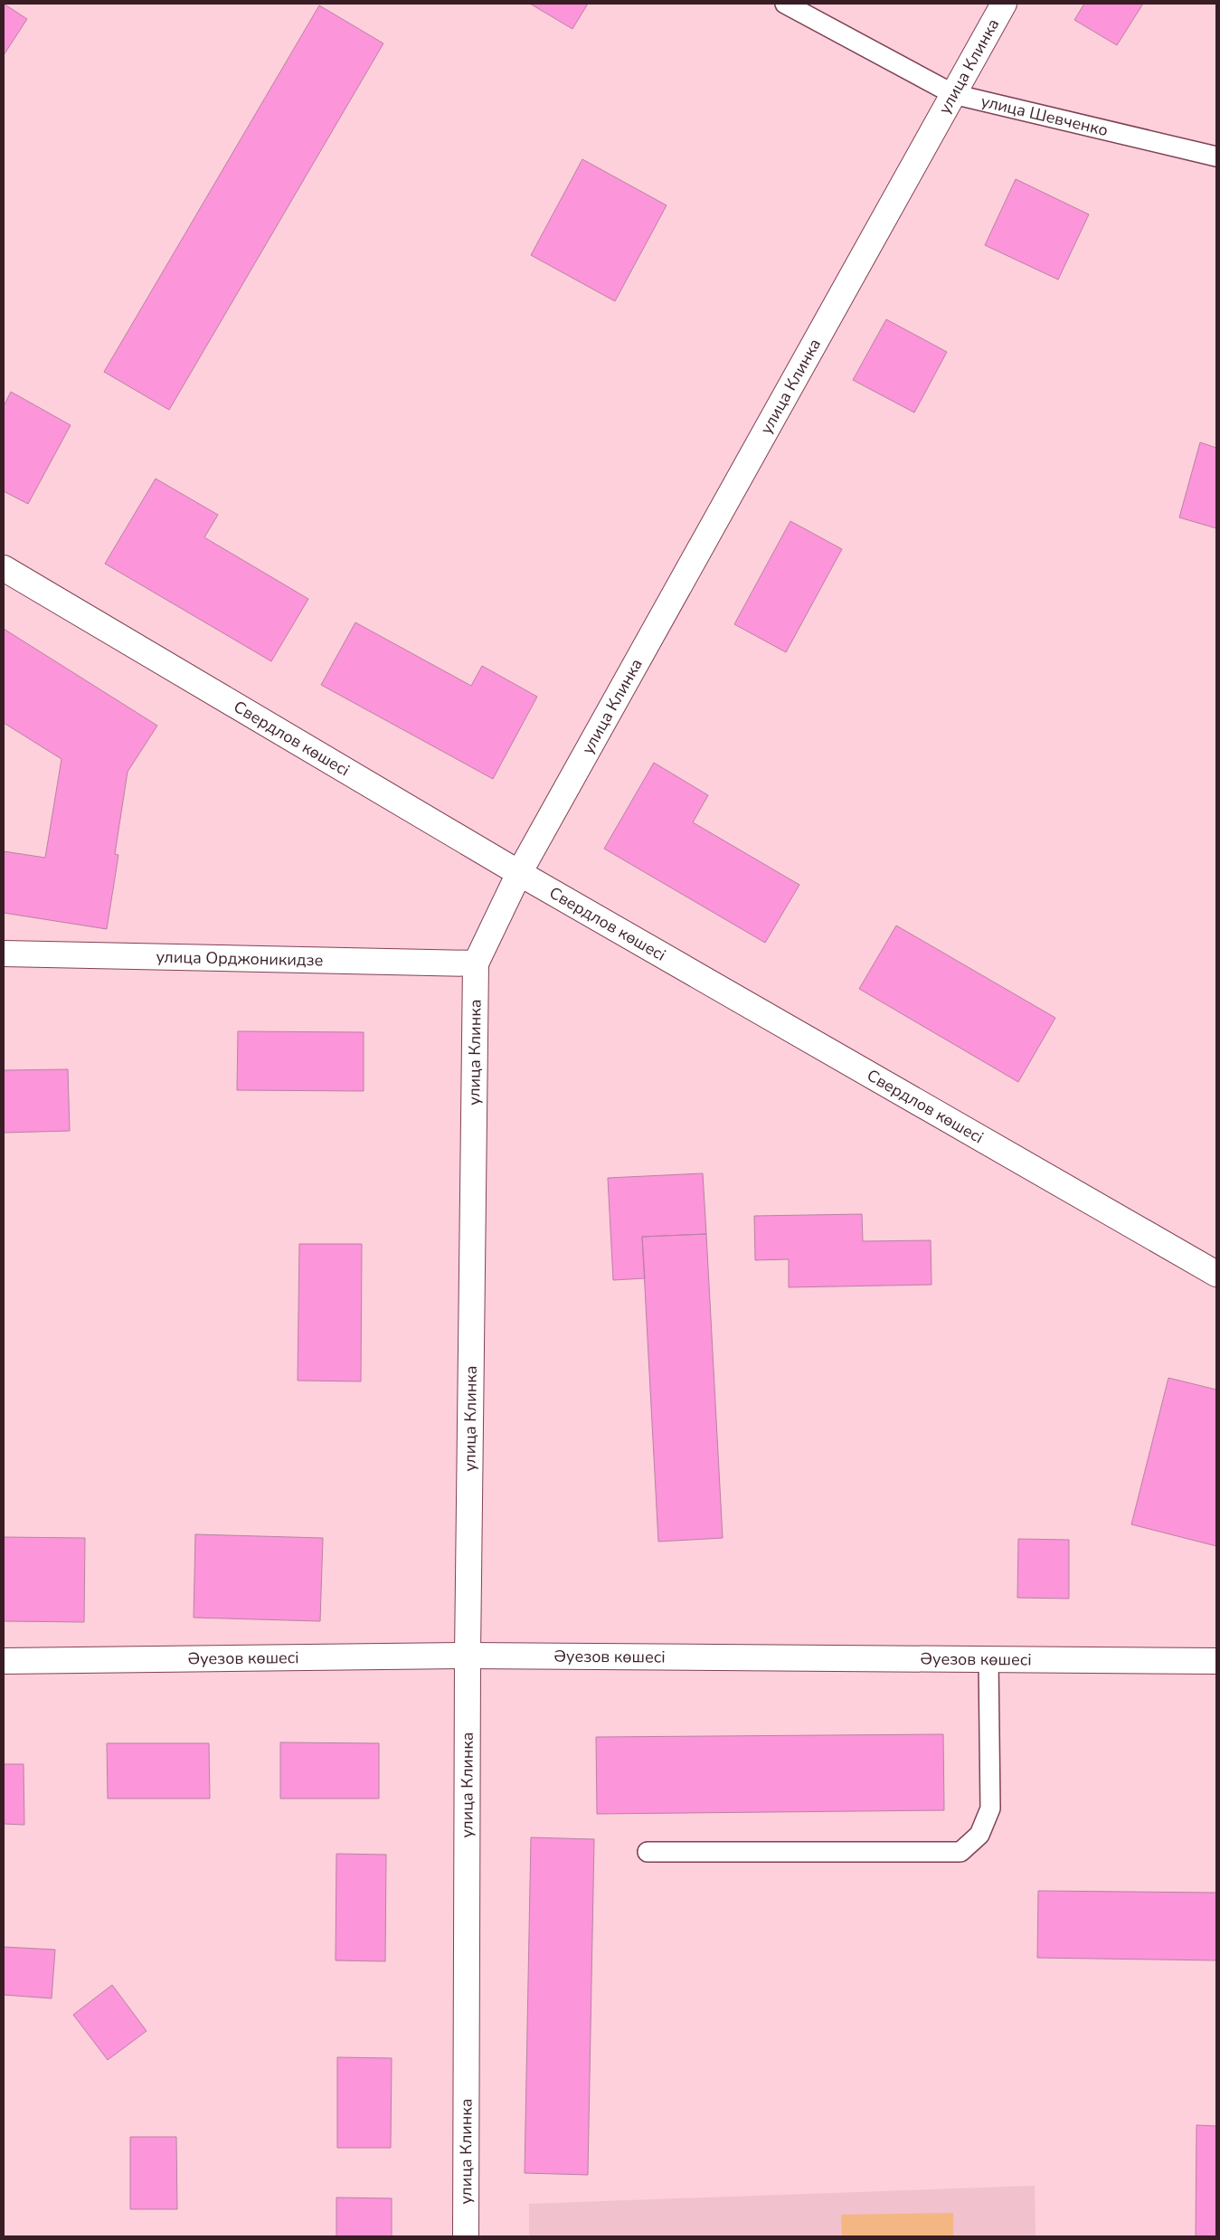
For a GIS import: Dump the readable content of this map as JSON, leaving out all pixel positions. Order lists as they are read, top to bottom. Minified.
{"streets":{"street":["улица Клинка","Свердлов көшесі","улица Орджоникидзе","Әуезов көшесі"],"lane":["улица Шевченко"]},"crossings":[["улица Клинка","улица Шевченко"],["улица Клинка","Свердлов көшесі"],["улица Клинка","улица Орджоникидзе"],["улица Клинка","Әуезов көшесі"]]}
